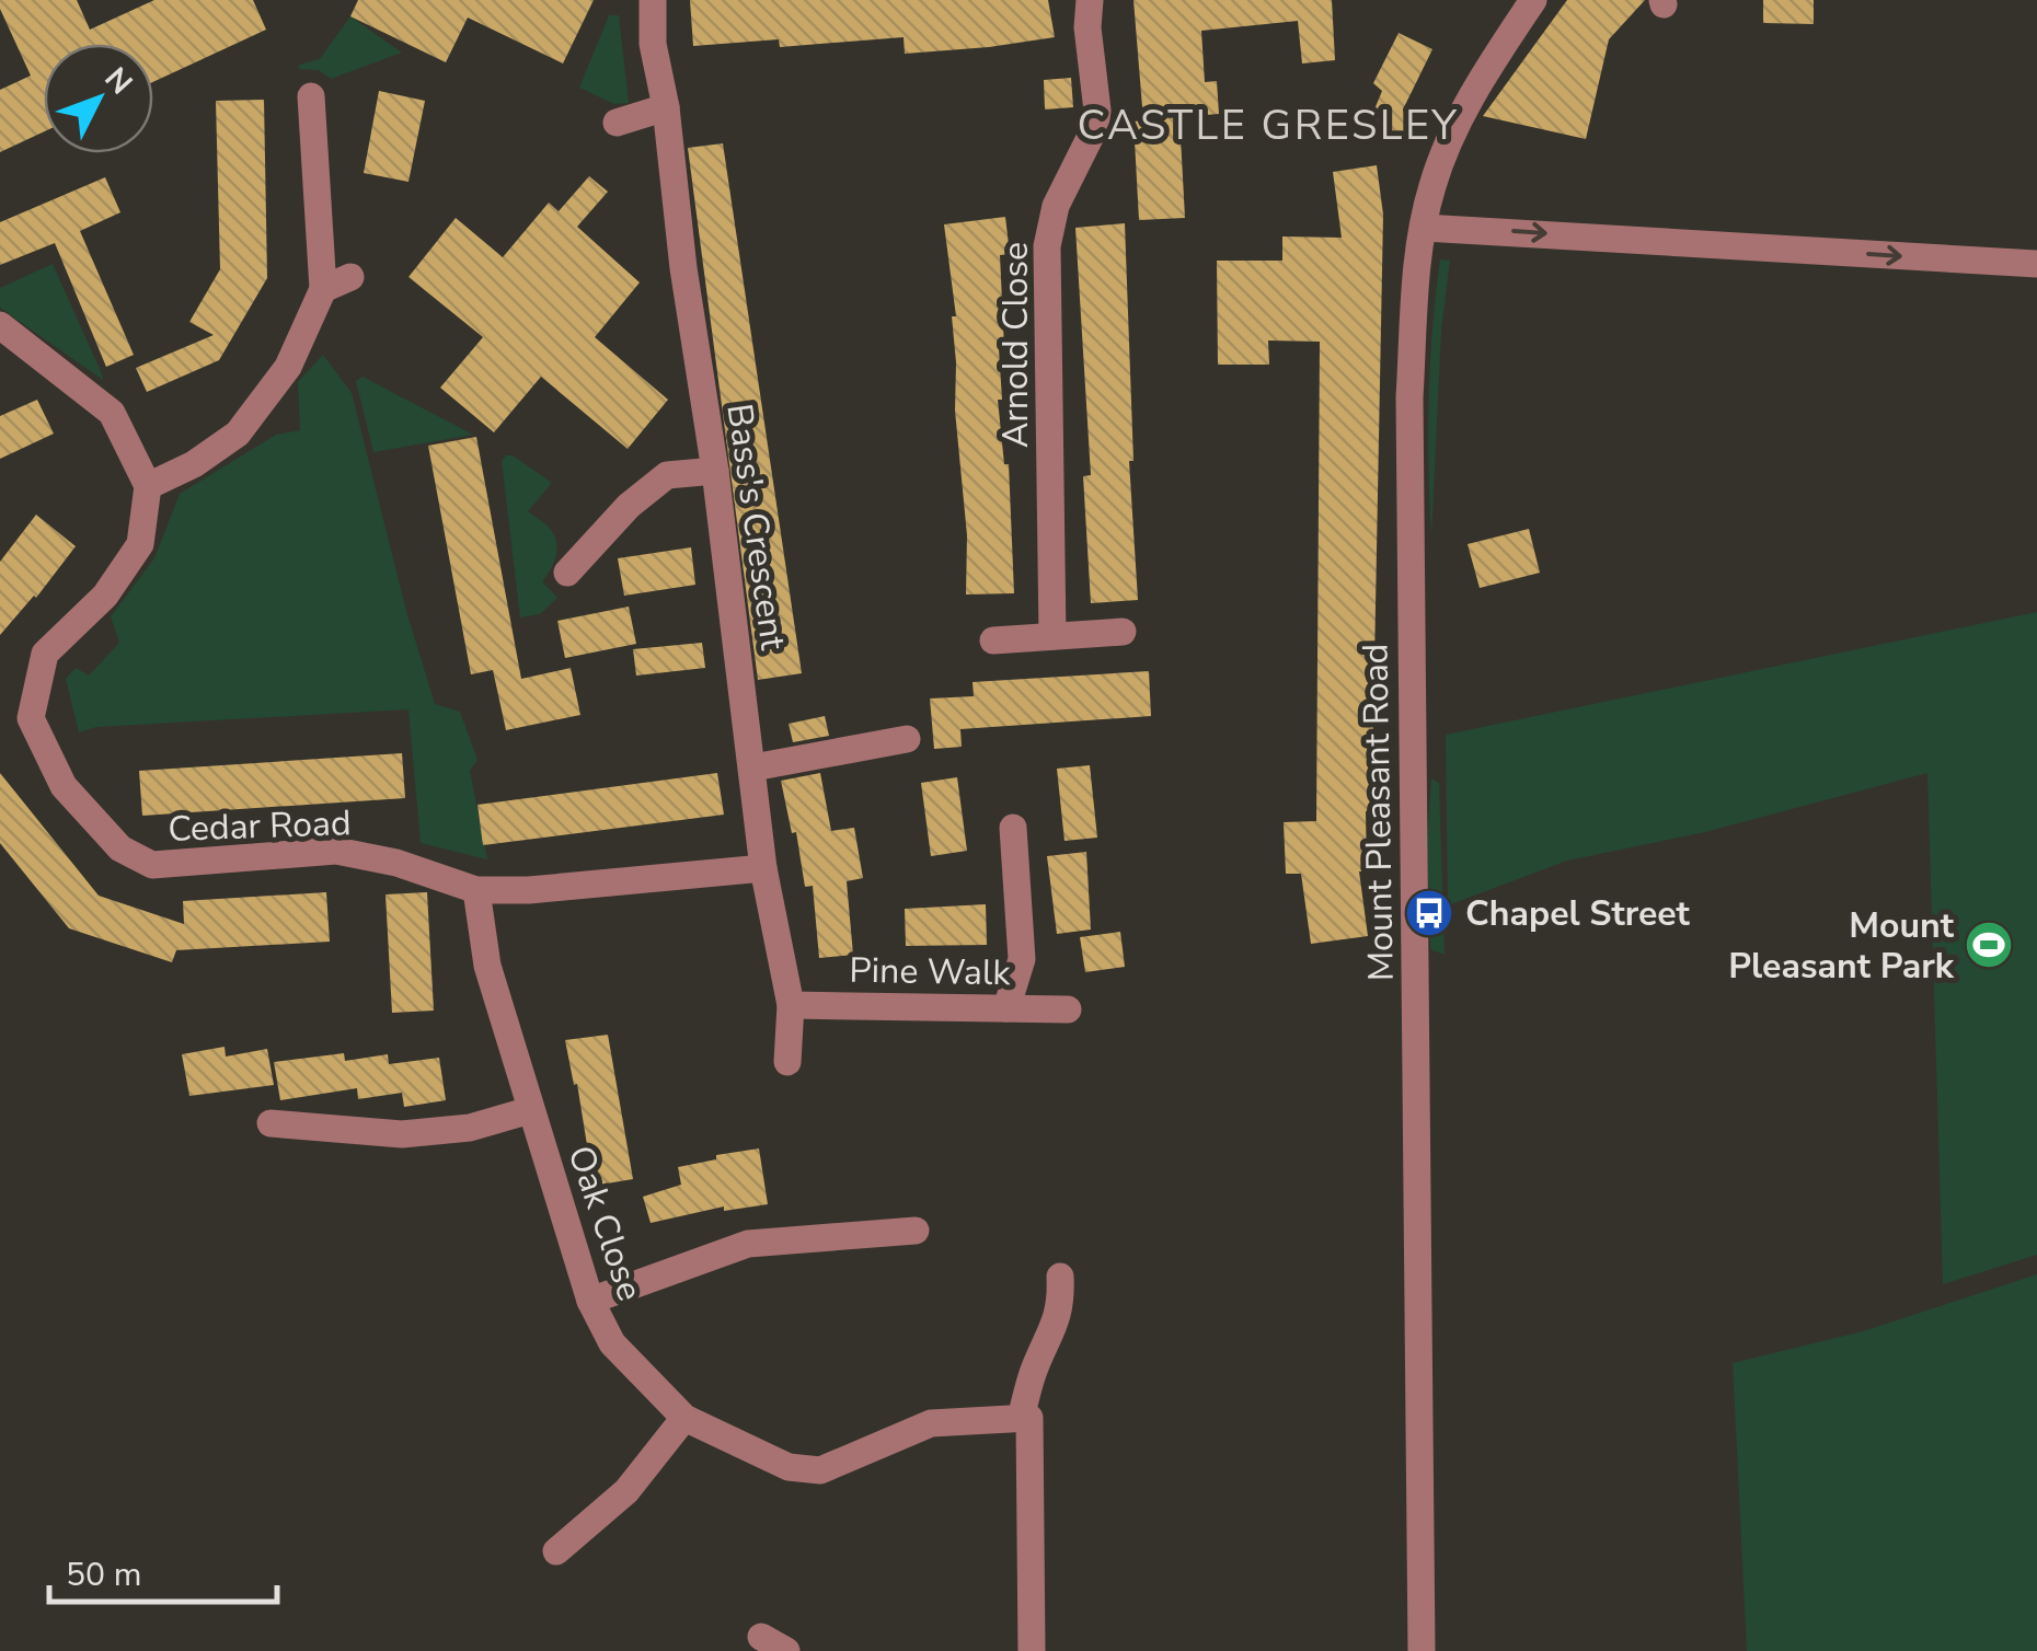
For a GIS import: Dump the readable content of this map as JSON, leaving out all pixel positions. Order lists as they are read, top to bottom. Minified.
{"streets":{"street":["Arnold Close","Bass's Crescent","Mount Pleasant Road","Cedar Road","Pine Walk","Oak Close"]},"crossings":[["Bass's Crescent","Cedar Road"],["Bass's Crescent","Pine Walk"],["Cedar Road","Oak Close"]],"districts":["CASTLE GRESLEY"],"places":{"bus stop":["Chapel Street"],"sports":["Mount Pleasant Park"]},"scale_bar":"50 m","north":"top right"}
